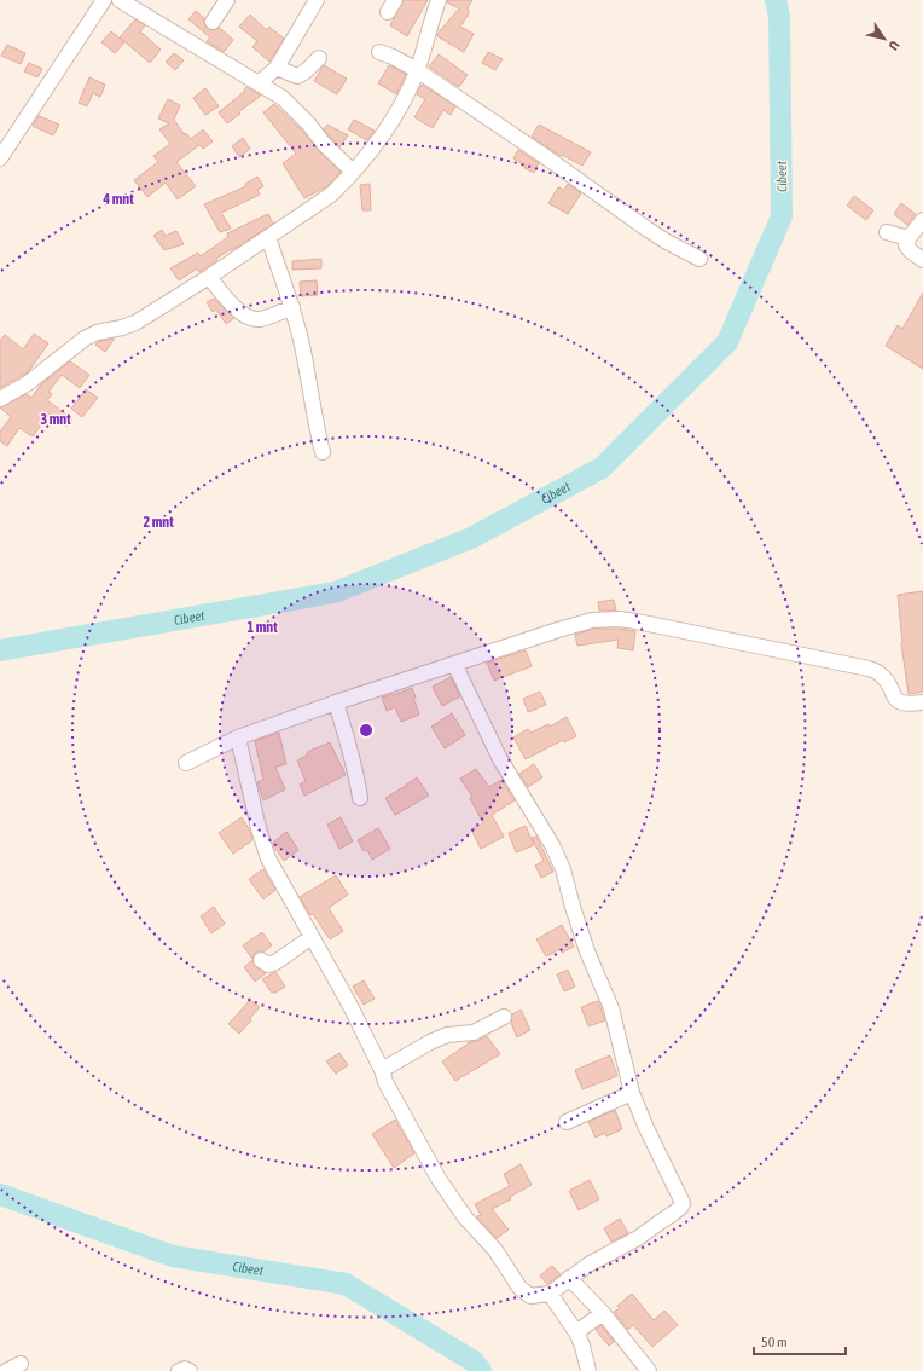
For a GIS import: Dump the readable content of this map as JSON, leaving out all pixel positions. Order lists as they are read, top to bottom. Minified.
{"water":["Cibeet"],"scale_bar":"50 m","north":"bottom right","rings":["4 mnt","3 mnt","2 mnt","1 mnt"]}
